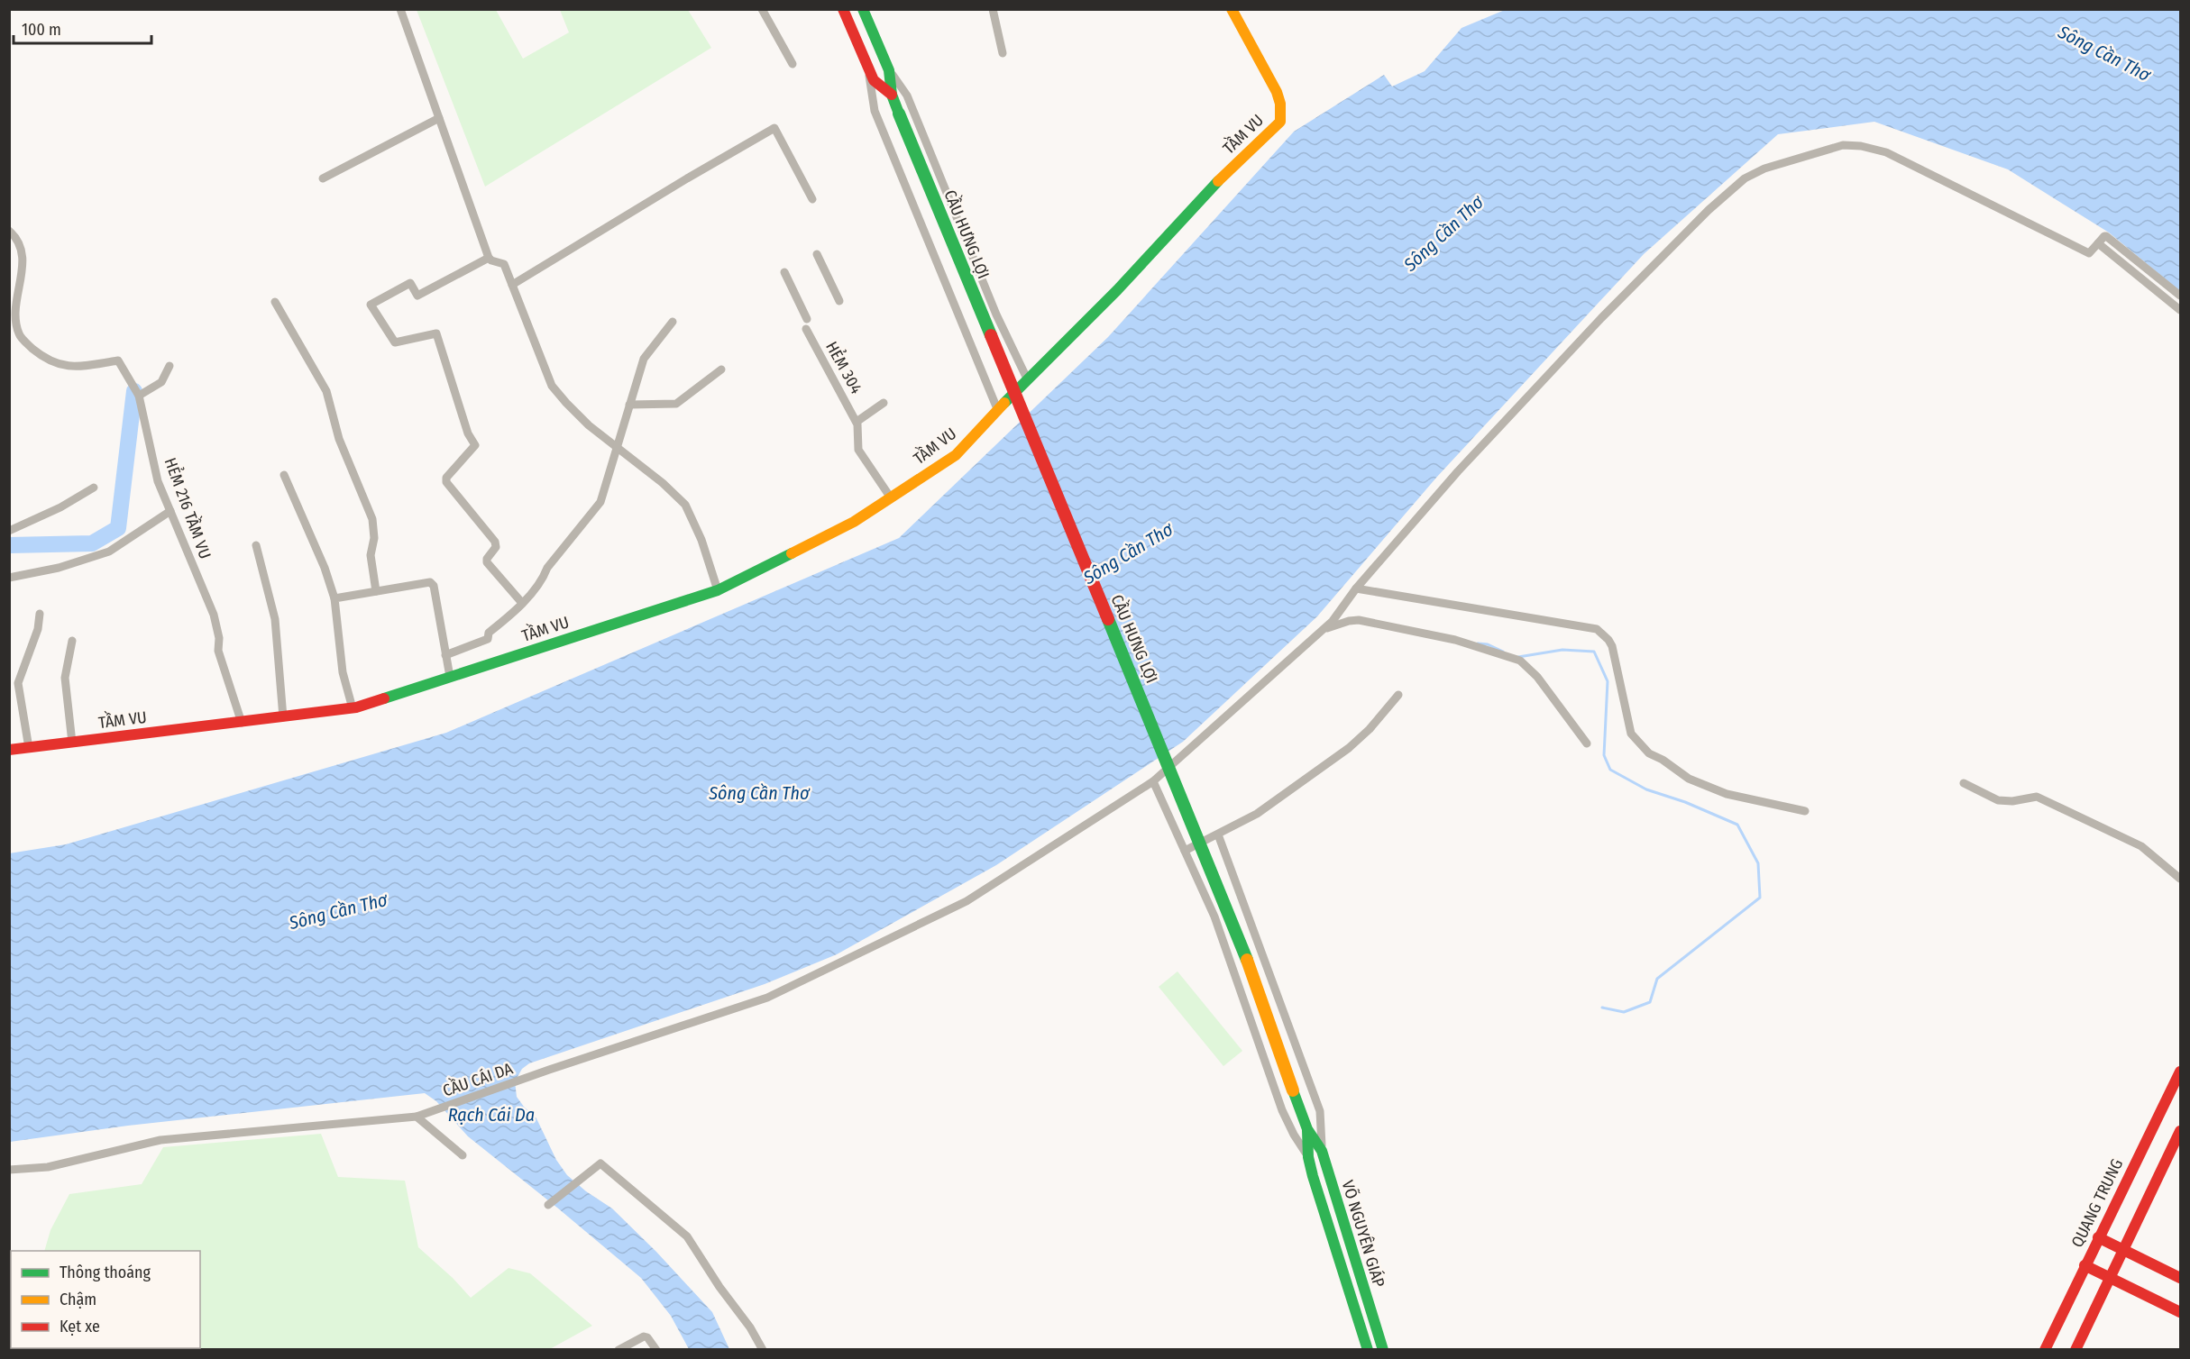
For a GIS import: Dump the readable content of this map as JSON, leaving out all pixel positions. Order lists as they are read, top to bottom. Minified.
{"streets":{"main road":["TẦM VU","CẦU HƯNG LỢI","QUANG TRUNG","VÕ NGUYÊN GIÁP"],"street":["HẺM 304","HẺM 216 TẦM VU","CẦU CÁI DA"]},"crossings":[["TẦM VU","HẺM 304"],["TẦM VU","HẺM 216 TẦM VU"],["CẦU HƯNG LỢI","VÕ NGUYÊN GIÁP"]],"water":["Sông Cần Thơ","Rạch Cái Da"],"legend":["Thông thoáng","Chậm","Kẹt xe"],"scale_bar":"100 m"}
